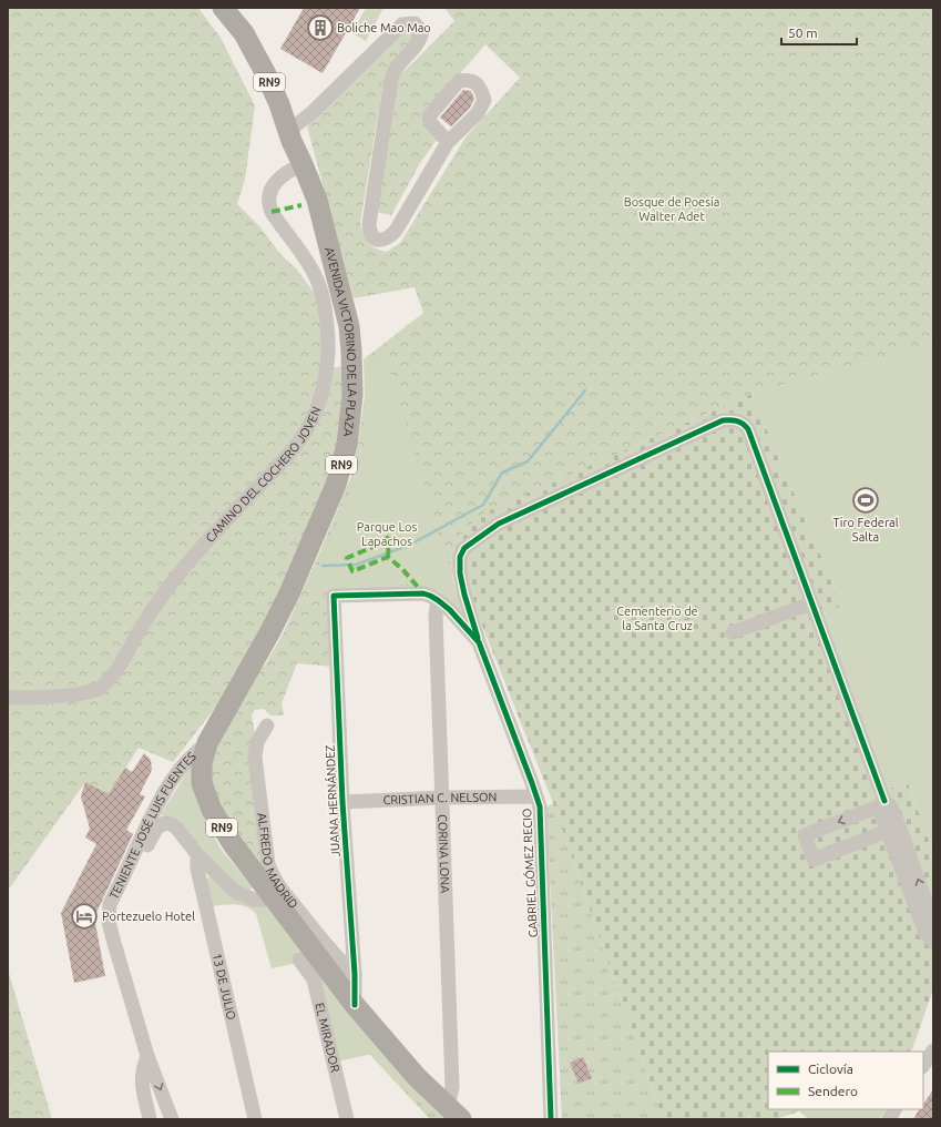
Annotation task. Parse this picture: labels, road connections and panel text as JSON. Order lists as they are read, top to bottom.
{
  "streets": {
    "highway": ["RN9", "AVENIDA VICTORINO DE LA PLAZA"],
    "street": [
      "CAMINO DEL COCHERO JOVEN",
      "CRISTIAN C. NELSON",
      "JUANA HERNÁNDEZ",
      "TENIENTE JOSÉ LUIS FUENTES",
      "CORINA LONA",
      "ALFREDO MADRID",
      "GABRIEL GÓMEZ RECIO",
      "13 DE JULIO",
      "EL MIRADOR"
    ]
  },
  "crossings": [
    ["RN9", "AVENIDA VICTORINO DE LA PLAZA"],
    ["RN9", "CAMINO DEL COCHERO JOVEN"],
    ["AVENIDA VICTORINO DE LA PLAZA", "CAMINO DEL COCHERO JOVEN"],
    ["AVENIDA VICTORINO DE LA PLAZA", "JUANA HERNÁNDEZ"],
    ["AVENIDA VICTORINO DE LA PLAZA", "TENIENTE JOSÉ LUIS FUENTES"],
    ["AVENIDA VICTORINO DE LA PLAZA", "CORINA LONA"],
    ["CRISTIAN C. NELSON", "JUANA HERNÁNDEZ"],
    ["CRISTIAN C. NELSON", "CORINA LONA"],
    ["CRISTIAN C. NELSON", "GABRIEL GÓMEZ RECIO"],
    ["JUANA HERNÁNDEZ", "CORINA LONA"],
    ["JUANA HERNÁNDEZ", "ALFREDO MADRID"],
    ["JUANA HERNÁNDEZ", "GABRIEL GÓMEZ RECIO"],
    ["CORINA LONA", "GABRIEL GÓMEZ RECIO"]
  ],
  "parks": ["Bosque de Poesía Walter Adet", "Parque Los Lapachos", "Cementerio de la Santa Cruz"],
  "places": {
    "building": ["Boliche Mao Mao"],
    "sports": ["Tiro Federal Salta"],
    "hotel": ["Portezuelo Hotel"]
  },
  "legend": ["Ciclovía", "Sendero"],
  "scale_bar": "50 m"
}
